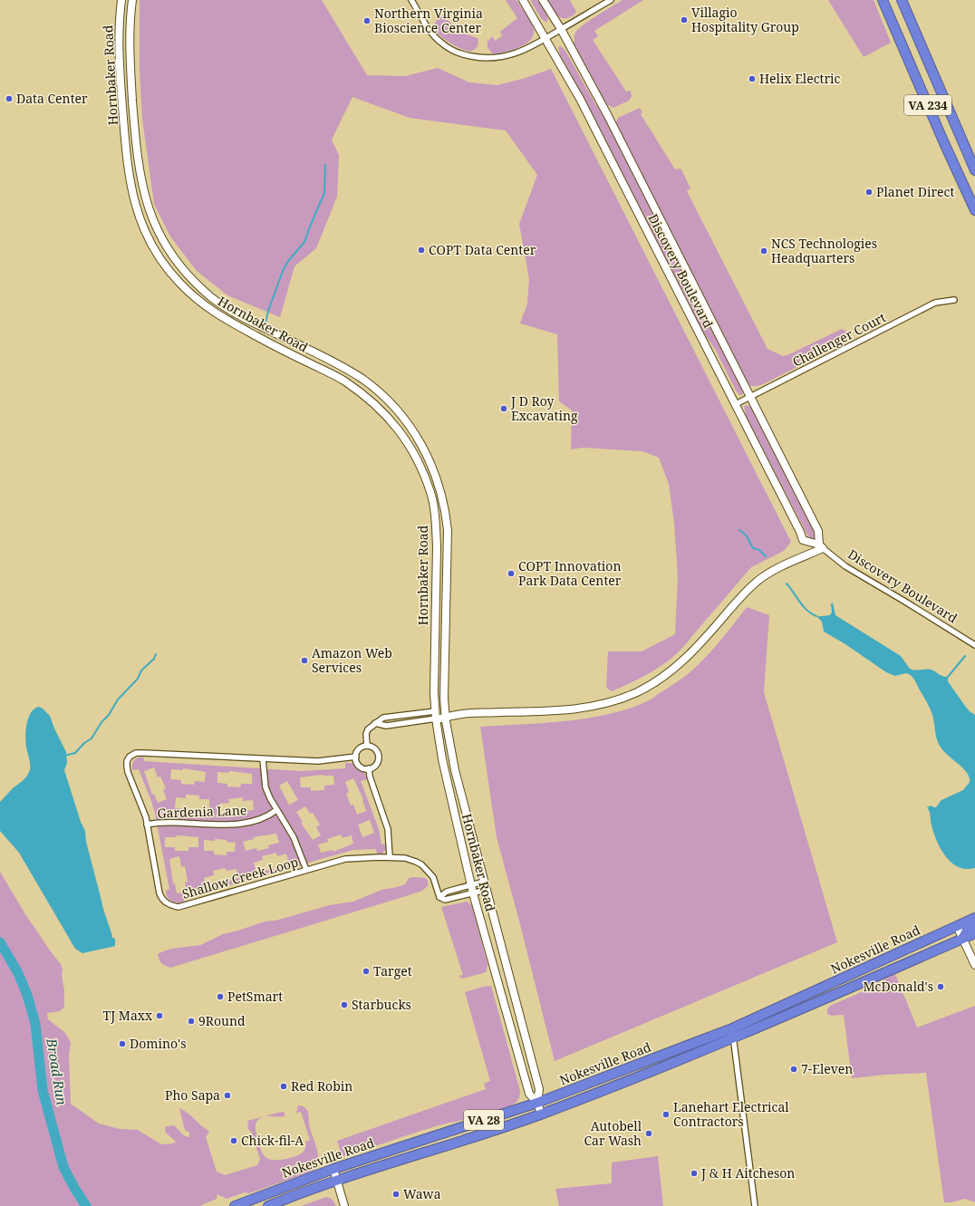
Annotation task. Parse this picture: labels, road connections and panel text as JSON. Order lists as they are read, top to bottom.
{
  "streets": {
    "highway": ["VA 234", "Nokesville Road", "VA 28"],
    "main road": ["Hornbaker Road", "Discovery Boulevard"],
    "street": ["Challenger Court", "Gardenia Lane", "Shallow Creek Loop"]
  },
  "crossings": [
    ["Hornbaker Road", "Nokesville Road"],
    ["Discovery Boulevard", "Challenger Court"],
    ["Gardenia Lane", "Shallow Creek Loop"]
  ],
  "water": ["Broad Run"],
  "places": [
    "Villagio Hospitality Group",
    "Northern Virginia Bioscience Center",
    "Helix Electric",
    "Data Center",
    "Planet Direct",
    "COPT Data Center",
    "NCS Technologies Headquarters",
    "J D Roy Excavating",
    "COPT Innovation Park Data Center",
    "Amazon Web Services",
    "Target",
    "McDonald's",
    "PetSmart",
    "Starbucks",
    "TJ Maxx",
    "9Round",
    "Domino's",
    "7-Eleven",
    "Red Robin",
    "Pho Sapa",
    "Lanehart Electrical Contractors",
    "Autobell Car Wash",
    "Chick-fil-A",
    "J & H Aitcheson",
    "Wawa"
  ]
}
